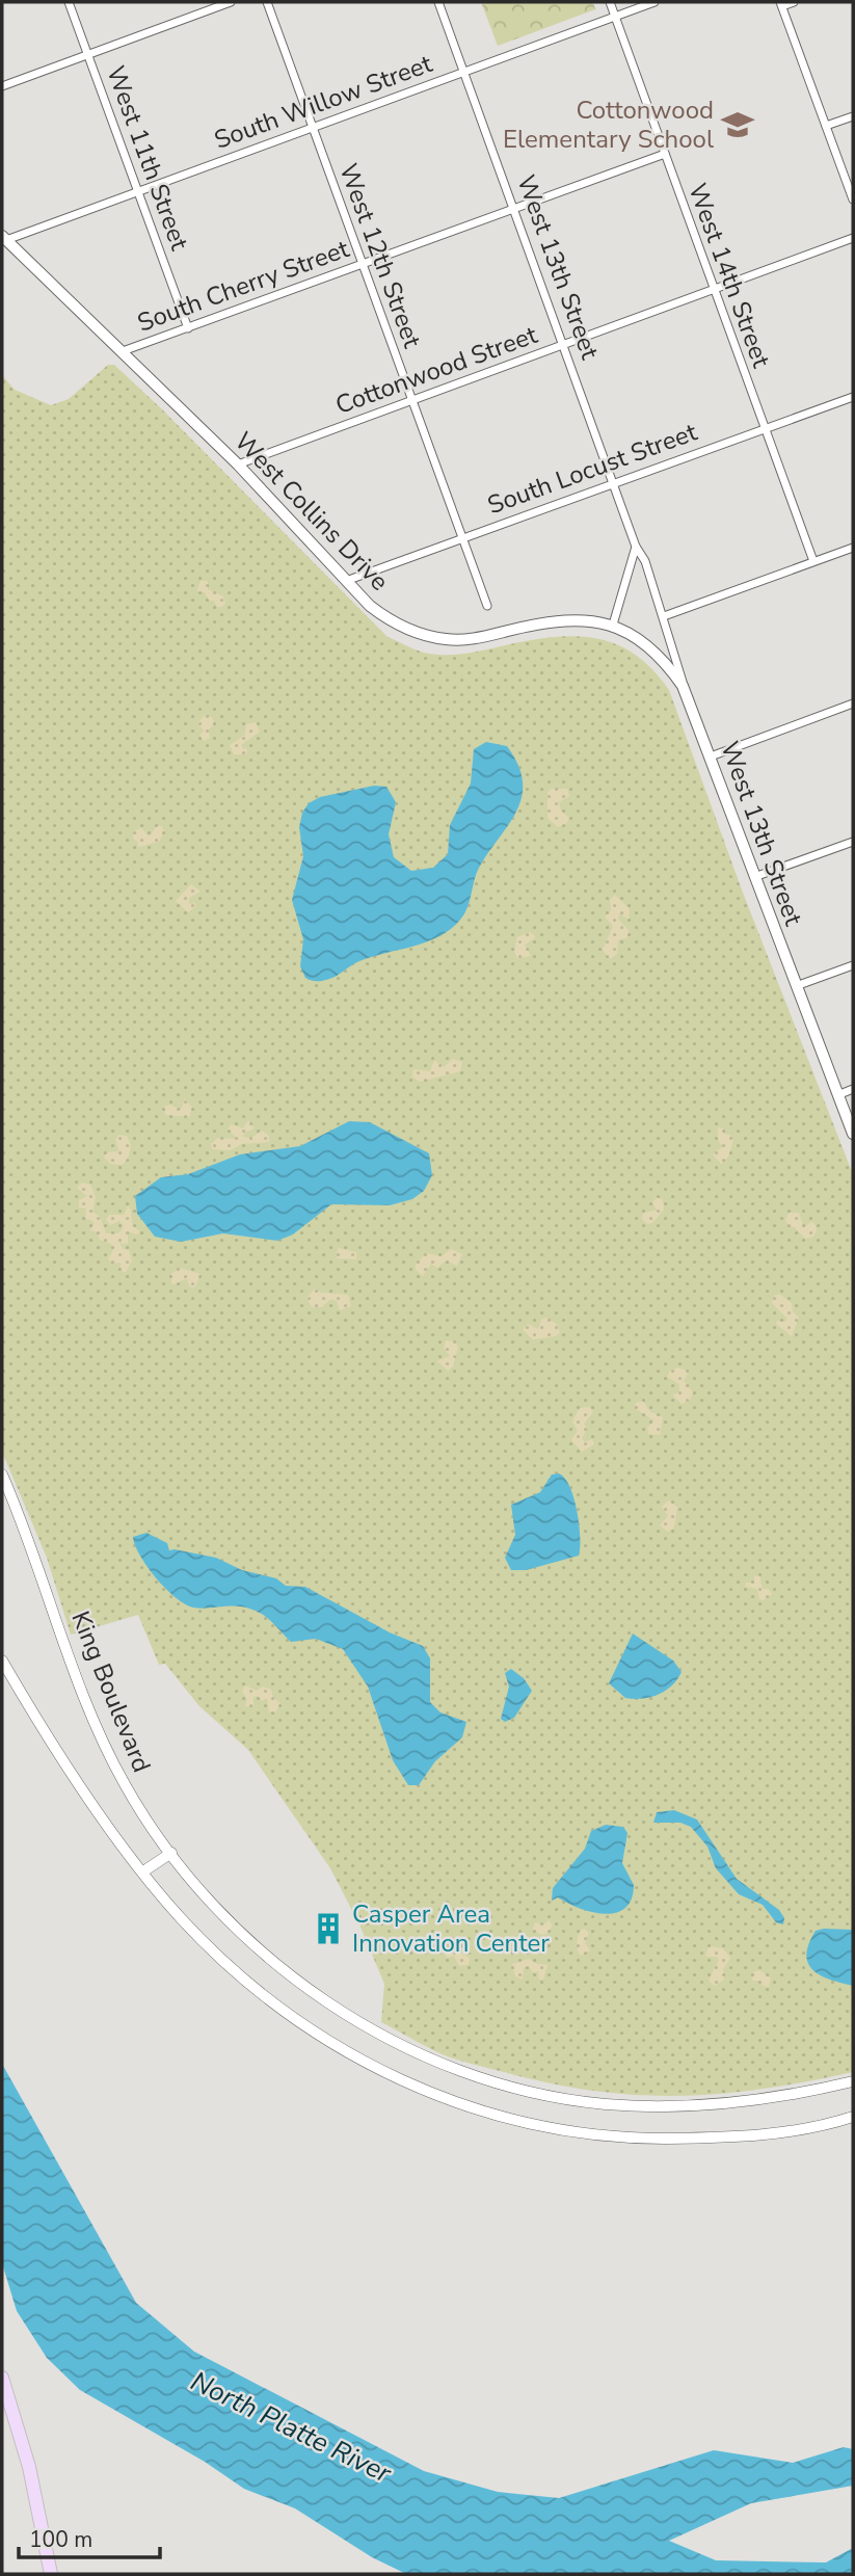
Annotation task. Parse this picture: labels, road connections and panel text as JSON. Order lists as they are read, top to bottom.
{
  "streets": {
    "main road": ["West 13th Street", "West Collins Drive"],
    "street": [
      "South Willow Street",
      "West 11th Street",
      "West 12th Street",
      "West 14th Street",
      "South Cherry Street",
      "Cottonwood Street",
      "South Locust Street",
      "King Boulevard"
    ]
  },
  "crossings": [
    ["South Willow Street", "West 11th Street"],
    ["South Willow Street", "West 12th Street"],
    ["South Willow Street", "West 13th Street"],
    ["South Willow Street", "West 14th Street"],
    ["South Willow Street", "West Collins Drive"],
    ["West 11th Street", "South Cherry Street"],
    ["West 12th Street", "South Cherry Street"],
    ["West 12th Street", "Cottonwood Street"],
    ["West 12th Street", "South Locust Street"],
    ["West 13th Street", "South Cherry Street"],
    ["West 13th Street", "Cottonwood Street"],
    ["West 13th Street", "South Locust Street"],
    ["West 13th Street", "West Collins Drive"],
    ["West 14th Street", "South Cherry Street"],
    ["West 14th Street", "Cottonwood Street"],
    ["West 14th Street", "South Locust Street"],
    ["South Cherry Street", "West Collins Drive"],
    ["Cottonwood Street", "West Collins Drive"],
    ["South Locust Street", "West Collins Drive"]
  ],
  "water": ["North Platte River"],
  "places": {
    "school or university": ["Cottonwood Elementary School"],
    "building": ["Casper Area Innovation Center"]
  },
  "scale_bar": "100 m"
}
